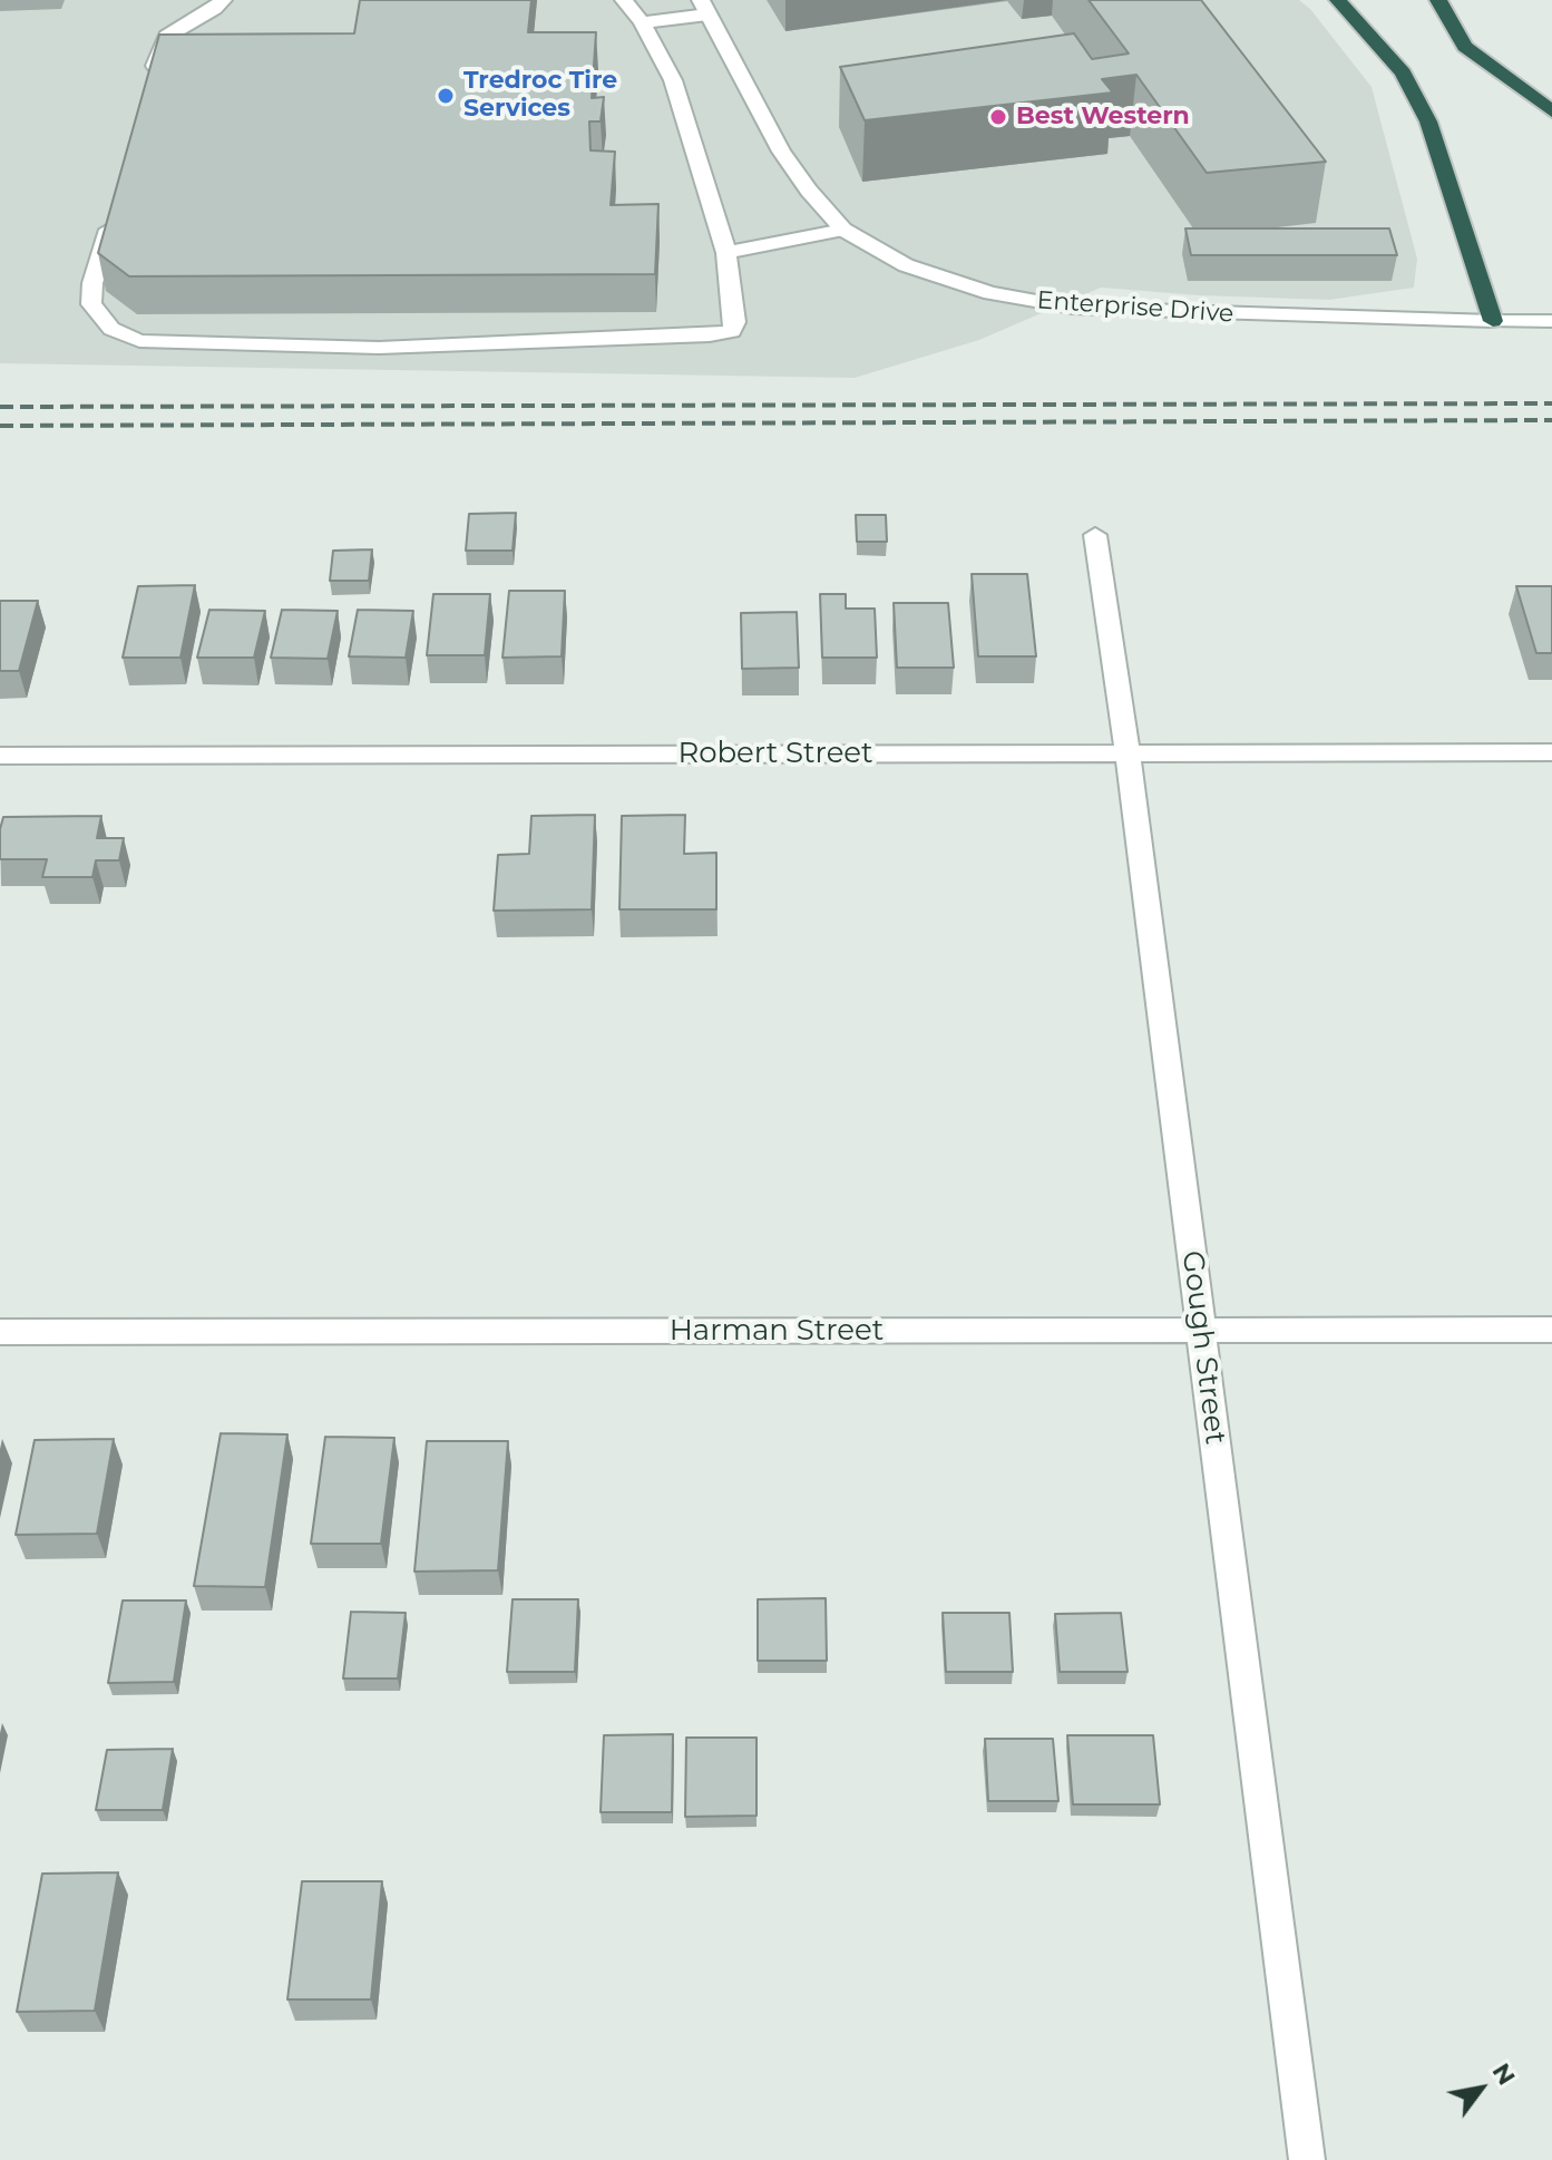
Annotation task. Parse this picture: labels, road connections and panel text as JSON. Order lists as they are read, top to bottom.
{
  "streets": {
    "street": [
      "Enterprise Drive",
      "Robert Street",
      "Harman Street",
      "Gough Street"
    ]
  },
  "crossings": [
    ["Robert Street", "Gough Street"],
    ["Harman Street", "Gough Street"]
  ],
  "places": ["Tredroc Tire Services", "Best Western"],
  "north": "top right"
}
